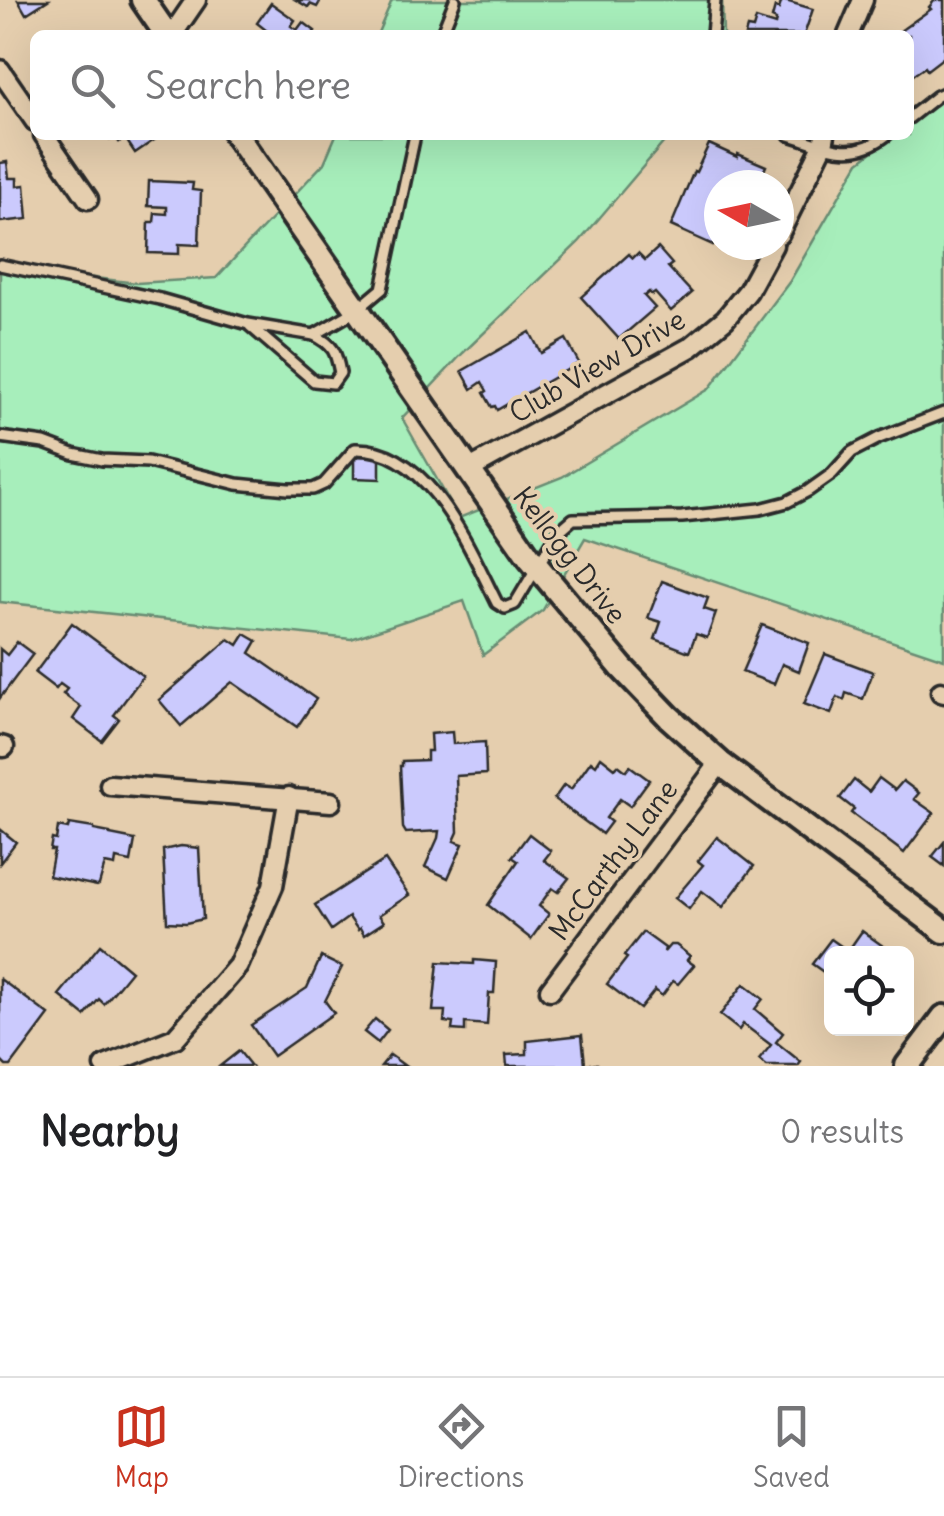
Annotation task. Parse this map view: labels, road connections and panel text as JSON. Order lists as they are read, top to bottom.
{
  "streets": {
    "main road": ["Kellogg Drive"],
    "street": ["Club View Drive", "McCarthy Lane"]
  },
  "crossings": [
    ["Club View Drive", "Kellogg Drive"],
    ["Kellogg Drive", "McCarthy Lane"]
  ],
  "north": "left",
  "page": {
    "search": "Search here",
    "heading": ["Nearby", "0 results"],
    "nav": ["Map", "Directions", "Saved"]
  }
}
